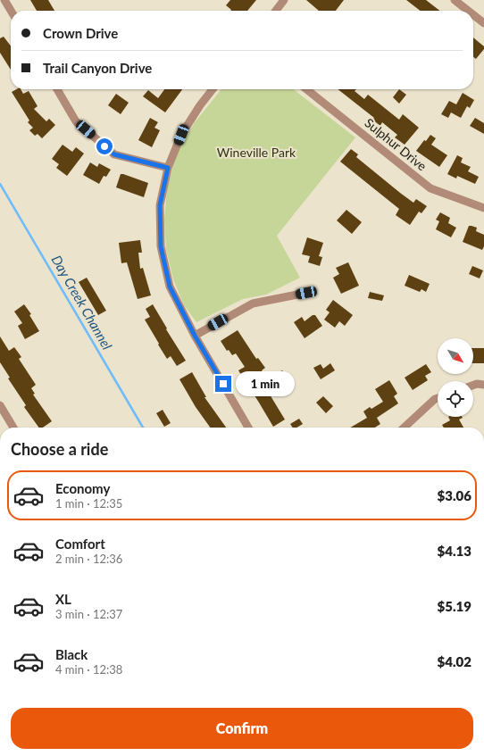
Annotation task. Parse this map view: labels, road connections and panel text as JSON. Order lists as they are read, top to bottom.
{
  "streets": {
    "street": ["Sulphur Drive"]
  },
  "water": ["Day Creek Channel"],
  "parks": ["Wineville Park"],
  "north": "bottom right",
  "page": {
    "banner": ["Crown Drive", "Trail Canyon Drive"],
    "bubble": "1 min",
    "heading": "Choose a ride",
    "list": [
      {
        "name": "Economy",
        "note": "1 min · 12:35",
        "value": "$3.06"
      },
      {
        "name": "Comfort",
        "note": "2 min · 12:36",
        "value": "$4.13"
      },
      {
        "name": "XL",
        "note": "3 min · 12:37",
        "value": "$5.19"
      },
      {
        "name": "Black",
        "note": "4 min · 12:38",
        "value": "$4.02"
      }
    ],
    "buttons": "Confirm"
  }
}
